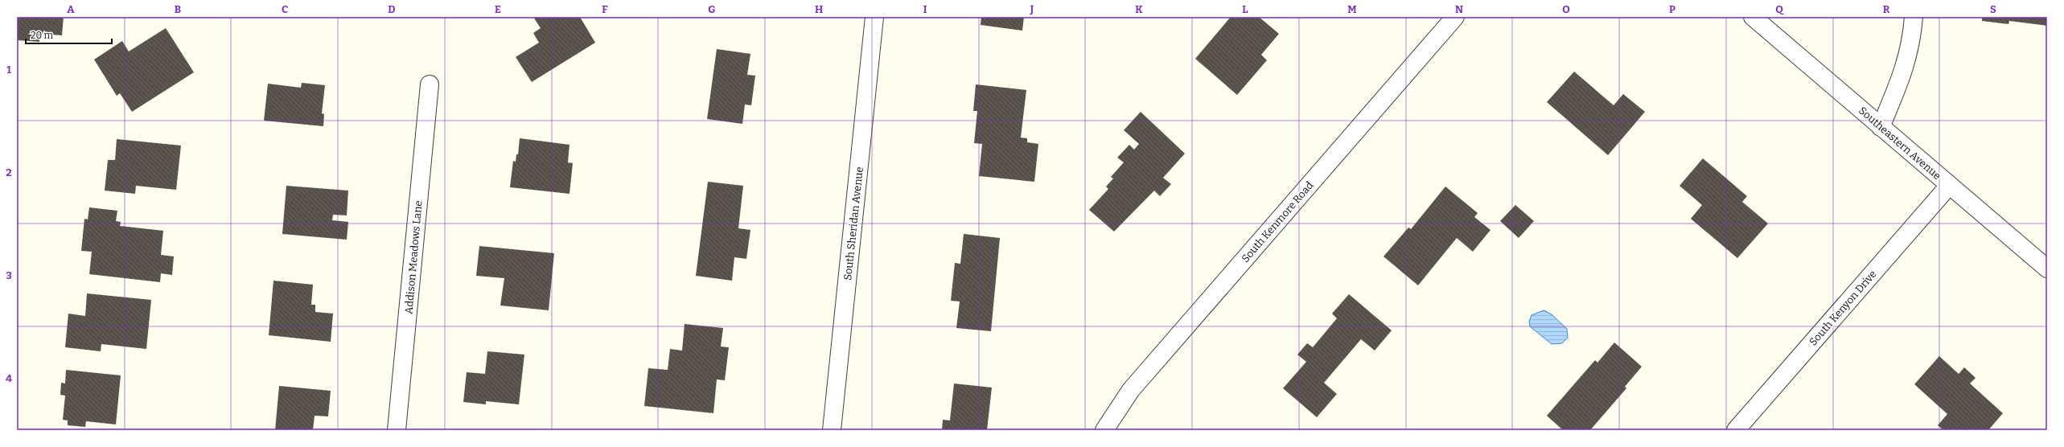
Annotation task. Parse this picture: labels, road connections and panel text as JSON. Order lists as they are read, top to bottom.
{
  "streets": {
    "street": [
      "Southeastern Avenue",
      "South Kenmore Road",
      "South Sheridan Avenue",
      "Addison Meadows Lane",
      "South Kenyon Drive"
    ]
  },
  "crossings": [
    ["Southeastern Avenue", "South Kenyon Drive"]
  ],
  "scale_bar": "20 m",
  "grid": {
    "columns": [
      "A",
      "B",
      "C",
      "D",
      "E",
      "F",
      "G",
      "H",
      "I",
      "J",
      "K",
      "L",
      "M",
      "N",
      "O",
      "P",
      "Q",
      "R",
      "S"
    ],
    "rows": [
      "1",
      "2",
      "3",
      "4"
    ]
  }
}
